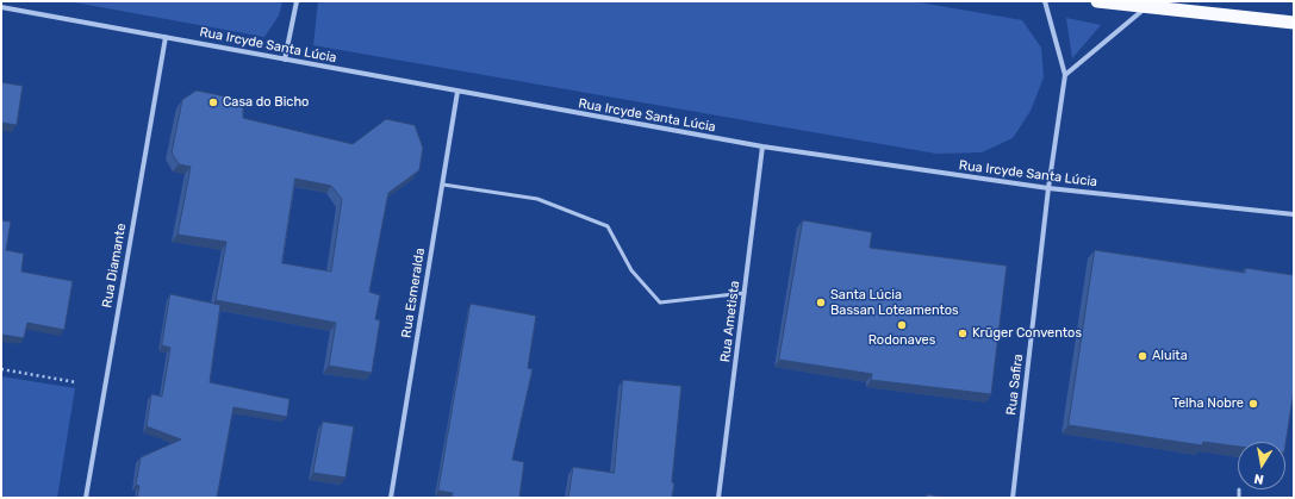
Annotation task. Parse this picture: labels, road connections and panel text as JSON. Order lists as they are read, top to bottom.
{
  "streets": {
    "street": [
      "Rua Ircyde Santa Lúcia",
      "Rua Diamante",
      "Rua Esmeralda",
      "Rua Ametista",
      "Rua Safira"
    ]
  },
  "crossings": [
    ["Rua Ircyde Santa Lúcia", "Rua Diamante"],
    ["Rua Ircyde Santa Lúcia", "Rua Esmeralda"],
    ["Rua Ircyde Santa Lúcia", "Rua Ametista"],
    ["Rua Ircyde Santa Lúcia", "Rua Safira"]
  ],
  "places": [
    "Casa do Bicho",
    "Santa Lúcia Bassan Loteamentos",
    "Rodonaves",
    "Krüger Conventos",
    "Aluita",
    "Telha Nobre"
  ],
  "north": "bottom"
}
